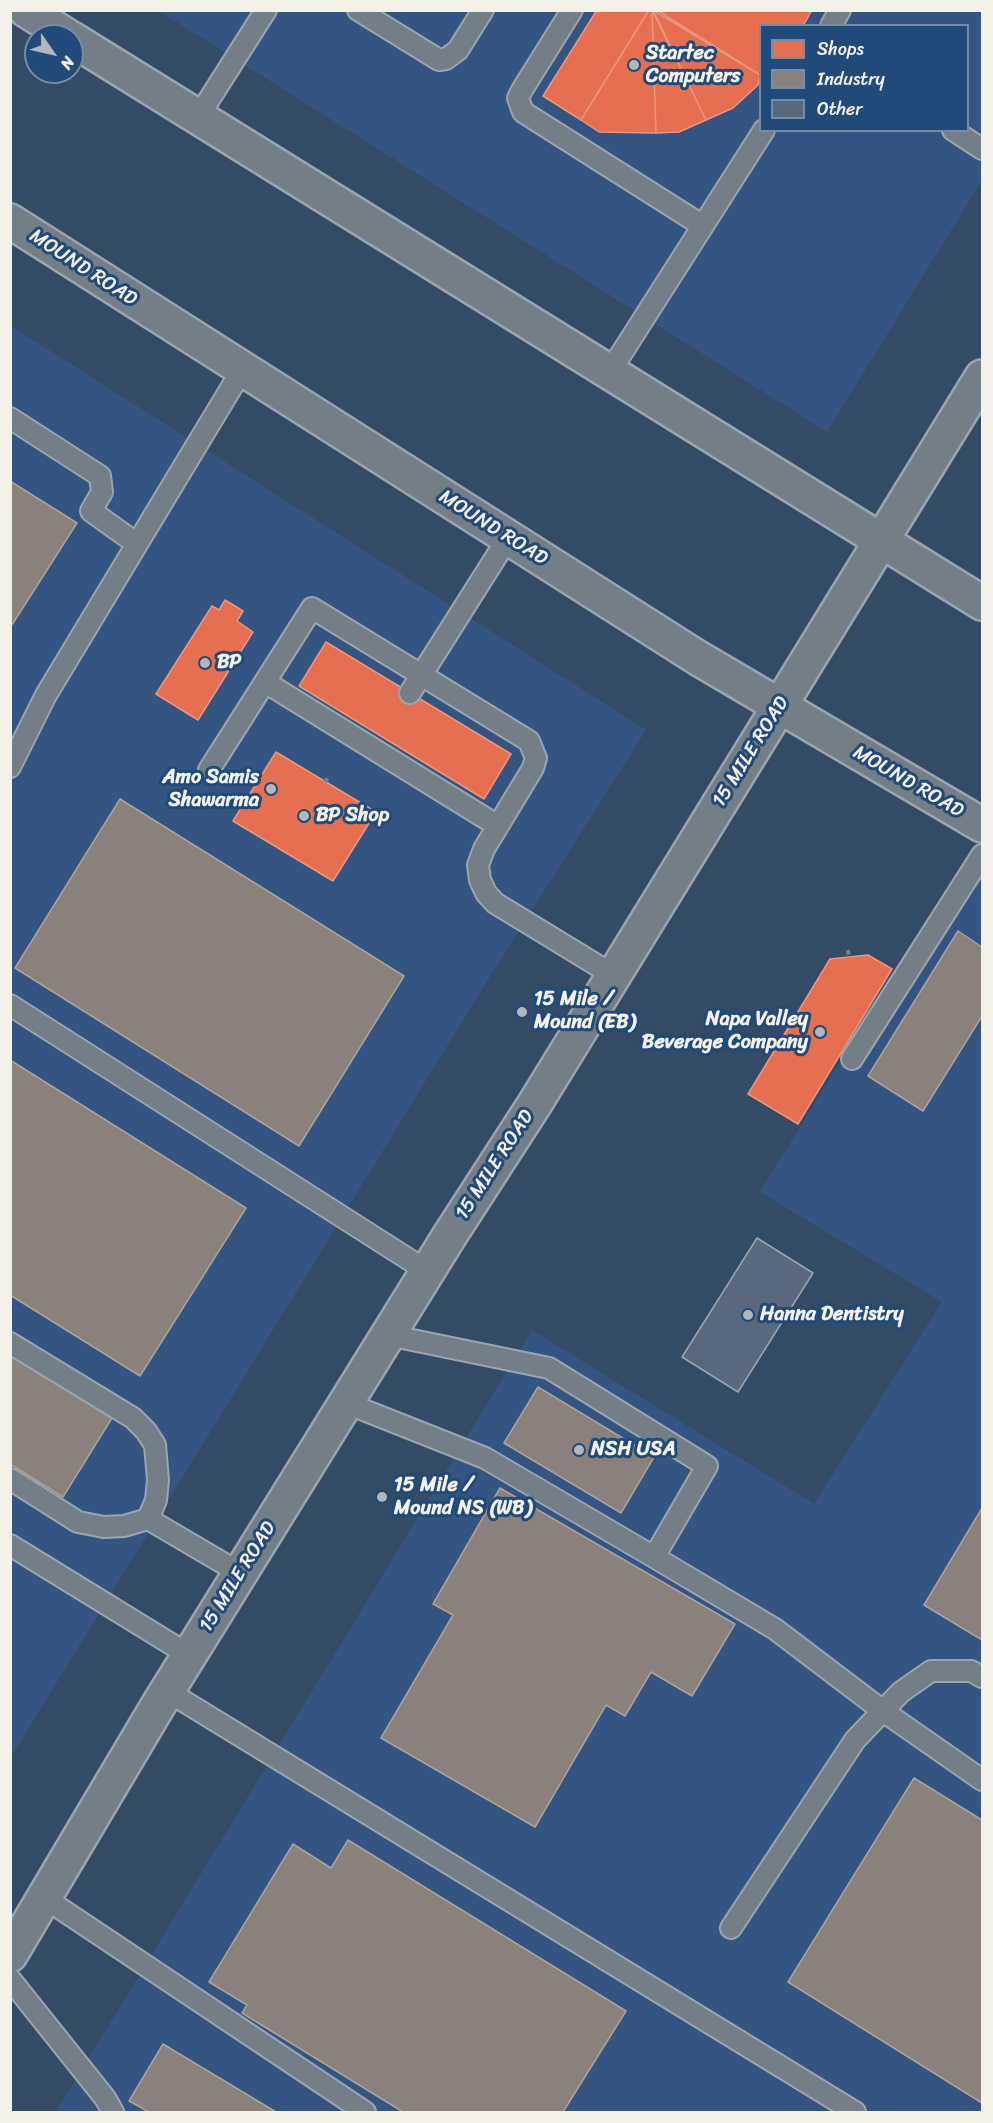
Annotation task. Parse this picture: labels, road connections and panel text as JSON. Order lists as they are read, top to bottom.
{
  "streets": {
    "main road": ["MOUND ROAD", "15 MILE ROAD"]
  },
  "crossings": [
    ["MOUND ROAD", "15 MILE ROAD"]
  ],
  "places": [
    "Startec Computers",
    "BP",
    "Amo Samis Shawarma",
    "BP Shop",
    "15 Mile / Mound (EB)",
    "Napa Valley Beverage Company",
    "Hanna Dentistry",
    "NSH USA",
    "15 Mile / Mound NS (WB)"
  ],
  "legend": ["Shops", "Industry", "Other"],
  "north": "bottom right"
}
